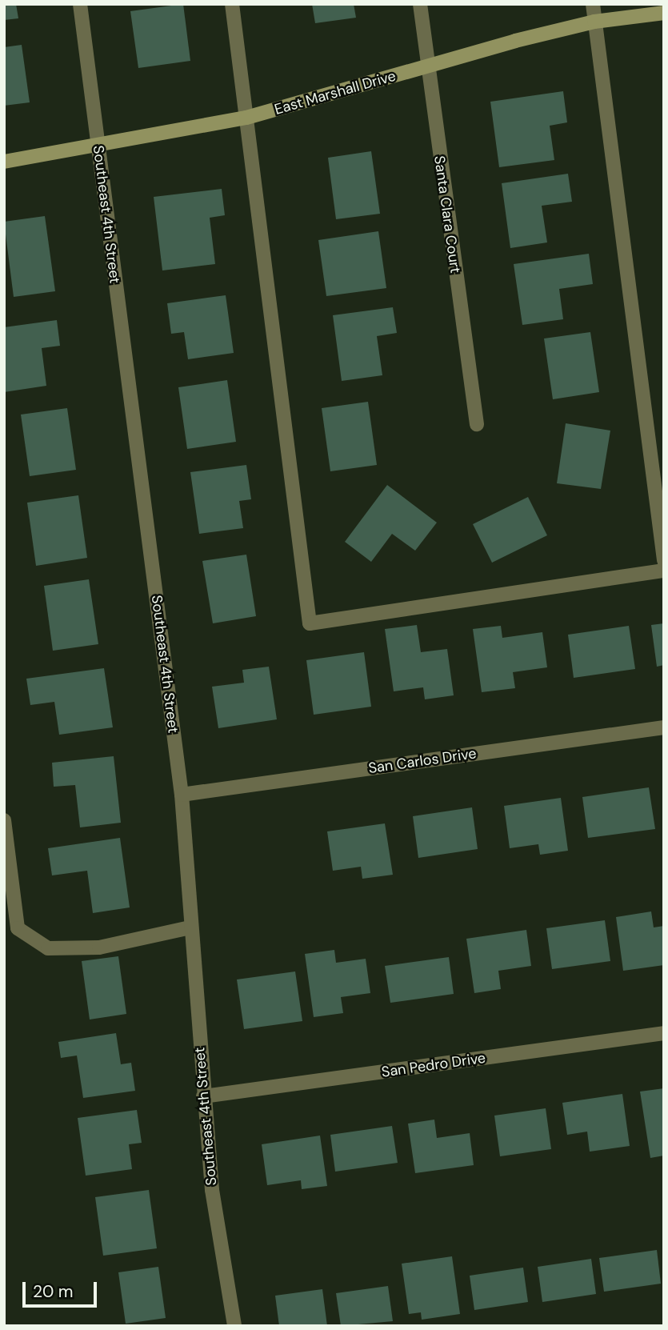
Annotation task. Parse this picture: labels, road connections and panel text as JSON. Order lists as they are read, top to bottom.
{
  "streets": {
    "main road": ["East Marshall Drive"],
    "street": [
      "Southeast 4th Street",
      "Santa Clara Court",
      "San Carlos Drive",
      "San Pedro Drive"
    ]
  },
  "crossings": [
    ["East Marshall Drive", "Southeast 4th Street"],
    ["East Marshall Drive", "Santa Clara Court"],
    ["Southeast 4th Street", "San Carlos Drive"],
    ["Southeast 4th Street", "San Pedro Drive"]
  ],
  "scale_bar": "20 m"
}
